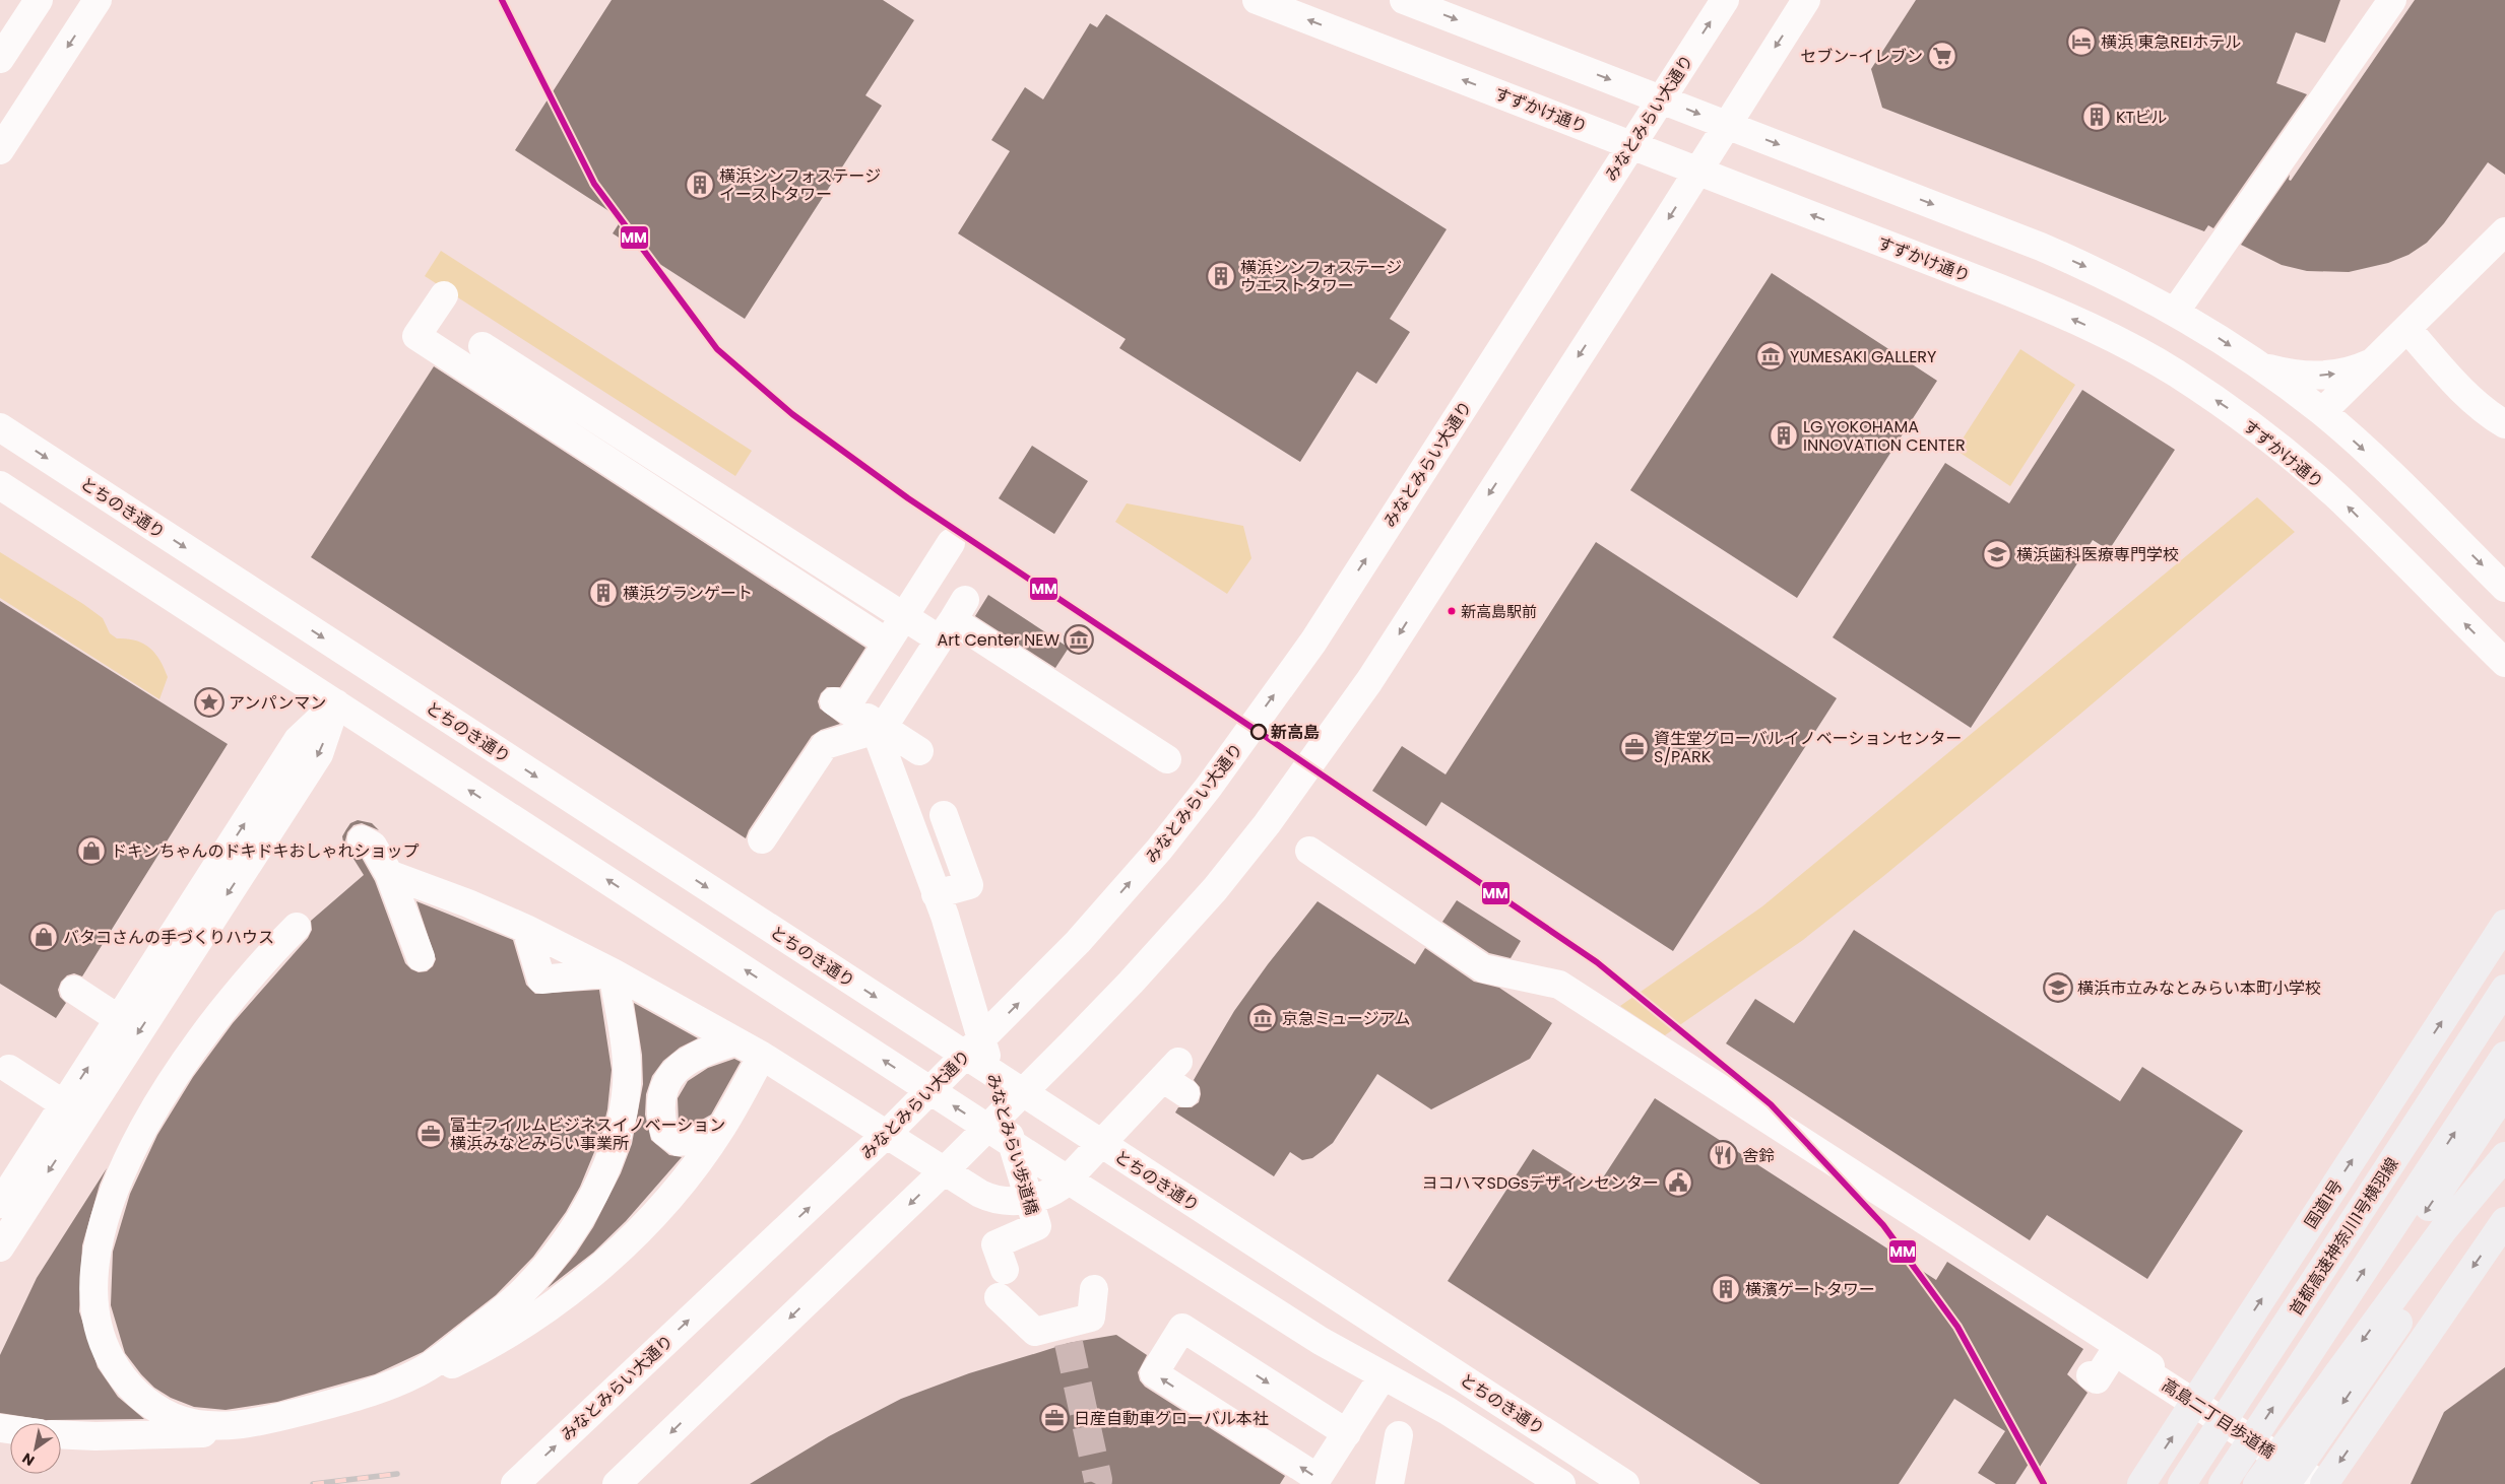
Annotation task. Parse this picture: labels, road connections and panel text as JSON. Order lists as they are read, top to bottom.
{
  "streets": {
    "highway": ["国道1号", "首都高速神奈川1号横羽線"],
    "street": [
      "すずかけ通り",
      "みなとみらい大通り",
      "とちのき通り",
      "みなとみらい歩道橋",
      "高島二丁目歩道橋"
    ]
  },
  "crossings": [
    ["すずかけ通り", "みなとみらい大通り"],
    ["みなとみらい大通り", "とちのき通り"]
  ],
  "places": {
    "hotel": ["横浜 東急REIホテル"],
    "supermarket": ["セブン-イレブン"],
    "building": [
      "KTビル",
      "横浜シンフォステージ イーストタワー",
      "横浜シンフォステージ ウエストタワー",
      "LG YOKOHAMA INNOVATION CENTER",
      "横浜グランゲート",
      "横濱ゲートタワー"
    ],
    "museum": ["YUMESAKI GALLERY", "Art Center NEW", "京急ミュージアム"],
    "school or university": ["横浜歯科医療専門学校", "横浜市立みなとみらい本町小学校"],
    "other": ["新高島駅前", "新高島"],
    "place": ["アンパンマン"],
    "office": ["資生堂グローバルイノベーションセンター S/PARK", "富士フイルムビジネスイノベーション 横浜みなとみらい事業所", "日産自動車グローバル本社"],
    "shop": ["ドキンちゃんのドキドキおしゃれショップ", "バタコさんの手づくりハウス"],
    "restaurant": ["舎鈴"],
    "public building": ["ヨコハマSDGsデザインセンター"]
  },
  "lines": ["transit line MM"],
  "north": "bottom left"
}
